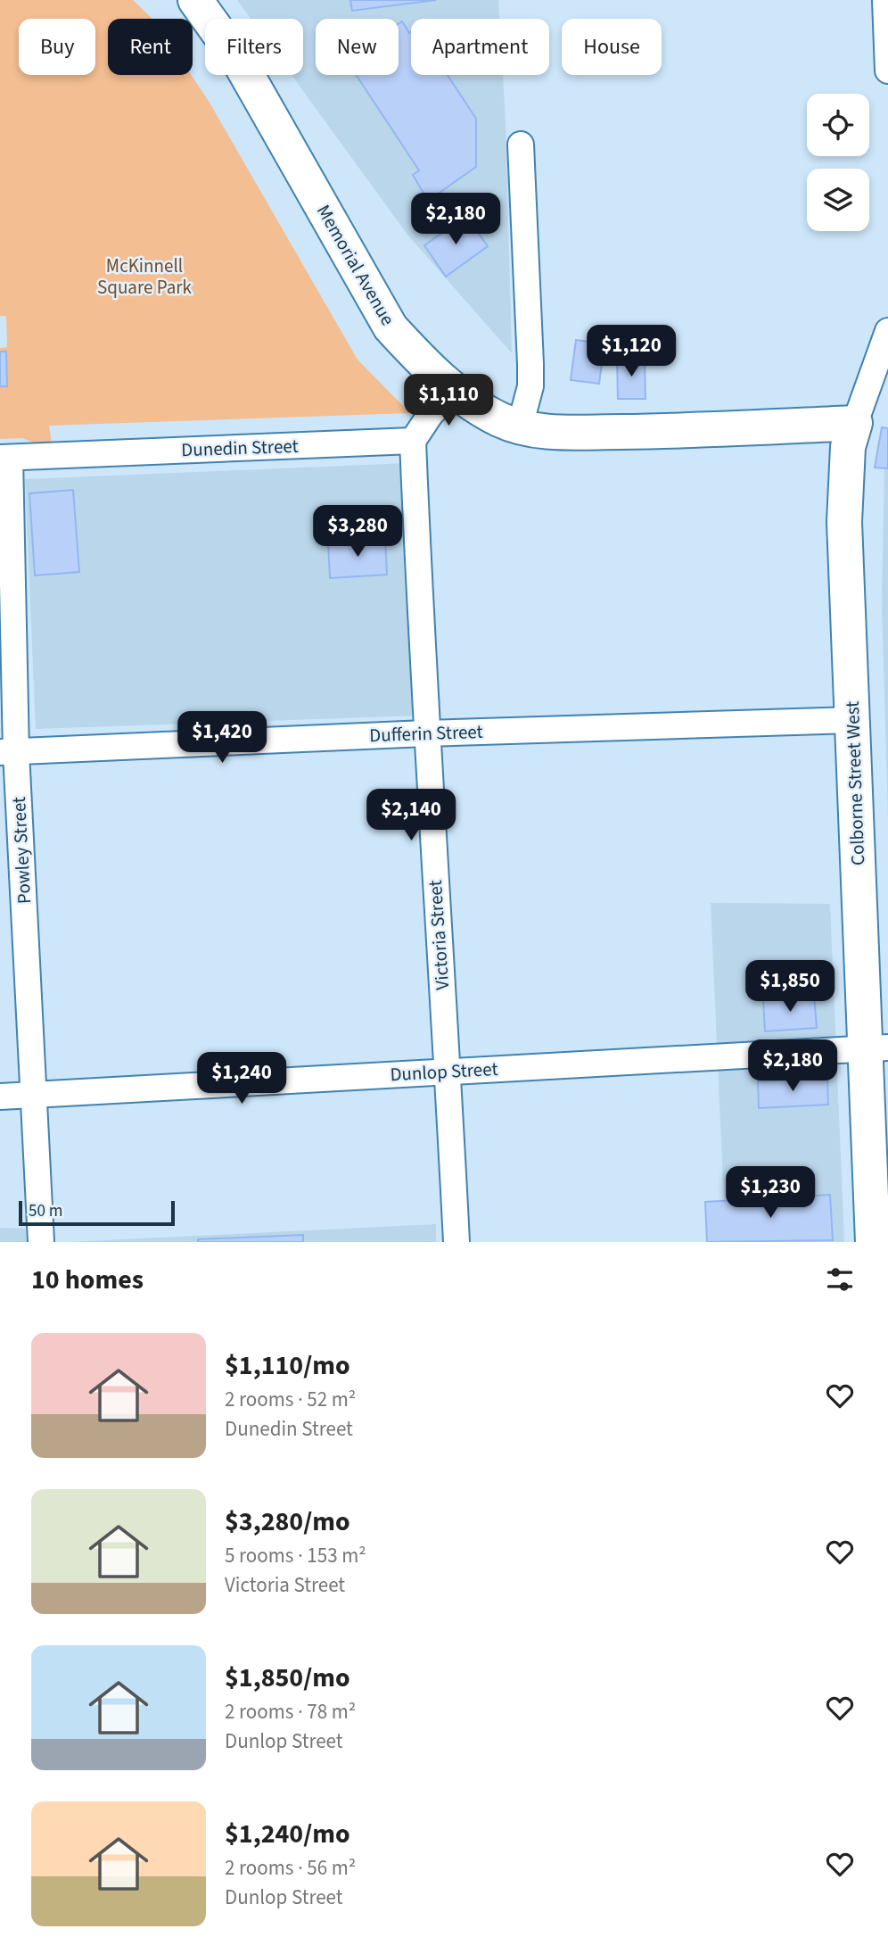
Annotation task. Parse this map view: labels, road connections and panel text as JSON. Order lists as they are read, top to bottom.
{
  "streets": {
    "main road": ["Memorial Avenue", "Colborne Street West"],
    "street": [
      "Dunedin Street",
      "Dufferin Street",
      "Powley Street",
      "Victoria Street",
      "Dunlop Street"
    ]
  },
  "crossings": [
    ["Memorial Avenue", "Colborne Street West"],
    ["Dunedin Street", "Powley Street"],
    ["Dunedin Street", "Victoria Street"],
    ["Dufferin Street", "Colborne Street West"],
    ["Dufferin Street", "Powley Street"],
    ["Dufferin Street", "Victoria Street"],
    ["Colborne Street West", "Dunlop Street"],
    ["Powley Street", "Dunlop Street"],
    ["Victoria Street", "Dunlop Street"]
  ],
  "parks": ["McKinnell Square Park"],
  "scale_bar": "50 m",
  "page": {
    "chip": [
      "Buy",
      "Rent",
      "Filters",
      "New",
      "Apartment",
      "House"
    ],
    "price": [
      "$2,180",
      "$1,120",
      "$1,110",
      "$3,280",
      "$1,420",
      "$2,140",
      "$1,850",
      "$2,180",
      "$1,240",
      "$1,230"
    ],
    "scale": "50 m",
    "heading": "10 homes",
    "list": [
      {
        "name": "$1,110/mo",
        "note": "2 rooms · 52 m² · Dunedin Street"
      },
      {
        "name": "$3,280/mo",
        "note": "5 rooms · 153 m² · Victoria Street"
      },
      {
        "name": "$1,850/mo",
        "note": "2 rooms · 78 m² · Dunlop Street"
      },
      {
        "name": "$1,240/mo",
        "note": "2 rooms · 56 m² · Dunlop Street"
      }
    ]
  }
}
